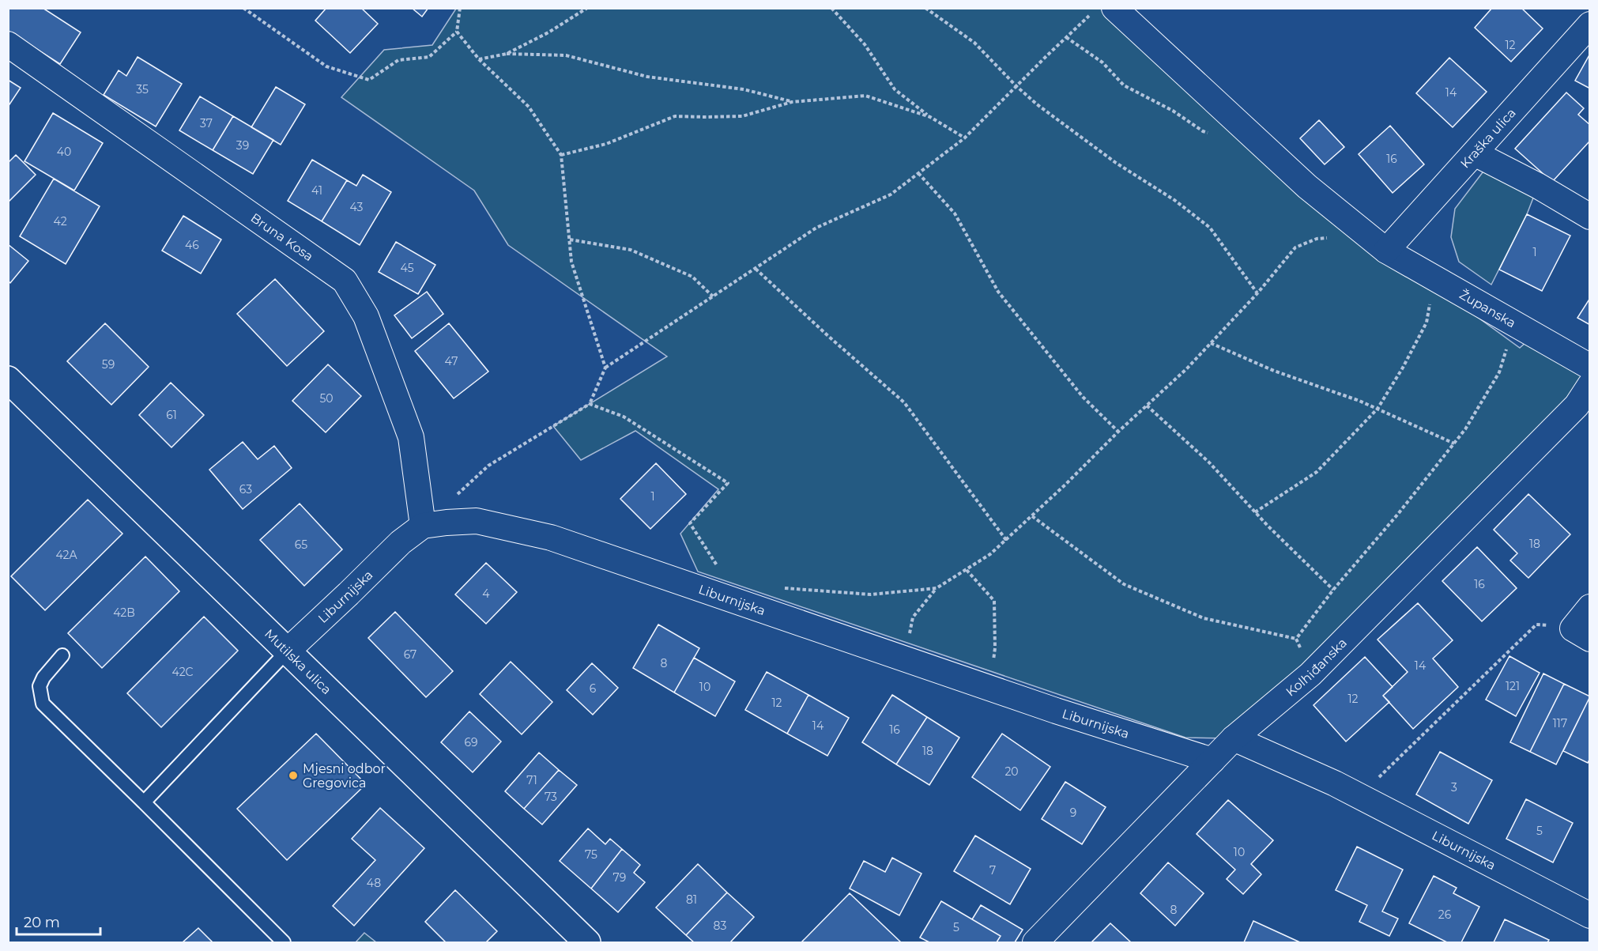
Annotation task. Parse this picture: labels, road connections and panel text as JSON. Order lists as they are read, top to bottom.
{
  "streets": {
    "main road": ["Mutilska ulica"],
    "street": [
      "Kraška ulica",
      "Bruna Kosa",
      "Županska",
      "Liburnijska",
      "Kolhiđanska"
    ]
  },
  "crossings": [
    ["Kraška ulica", "Županska"],
    ["Bruna Kosa", "Liburnijska"],
    ["Liburnijska", "Mutilska ulica"],
    ["Liburnijska", "Kolhiđanska"]
  ],
  "places": ["Mjesni odbor Gregovica"],
  "house_numbers": [
    "12",
    "35",
    "14",
    "37",
    "39",
    "40",
    "16",
    "41",
    "43",
    "42",
    "46",
    "1",
    "45",
    "47",
    "59",
    "50",
    "61",
    "63",
    "1",
    "18",
    "65",
    "42A",
    "16",
    "4",
    "42B",
    "67",
    "8",
    "14",
    "42C",
    "121",
    "10",
    "6",
    "12",
    "12",
    "117",
    "14",
    "16",
    "69",
    "18",
    "20",
    "71",
    "3",
    "73",
    "9",
    "5",
    "10",
    "75",
    "7",
    "79",
    "48",
    "81",
    "8",
    "26",
    "83",
    "5"
  ],
  "scale_bar": "20 m"
}
